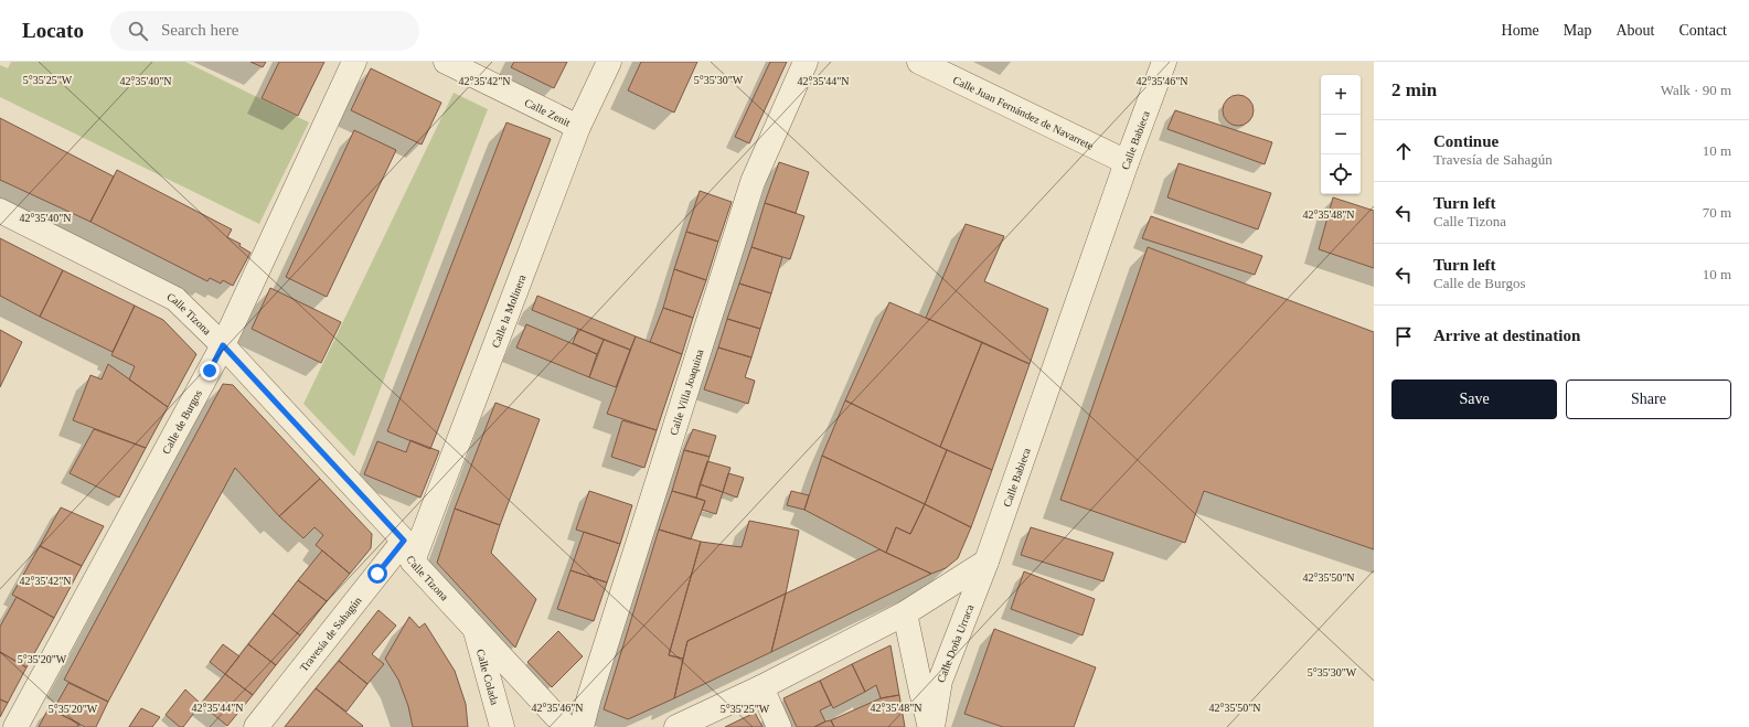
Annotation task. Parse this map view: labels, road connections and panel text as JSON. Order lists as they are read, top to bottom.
{
  "streets": {
    "street": [
      "Calle Zenit",
      "Calle Juan Fernández de Navarrete",
      "Calle Babieca",
      "Calle la Molinera",
      "Calle Tizona",
      "Calle Villa Joaquina",
      "Calle de Burgos",
      "Travesía de Sahagún",
      "Calle Doña Urraca",
      "Calle Colada"
    ]
  },
  "crossings": [
    ["Calle Zenit", "Calle la Molinera"],
    ["Calle Juan Fernández de Navarrete", "Calle Babieca"],
    ["Calle Babieca", "Calle Doña Urraca"],
    ["Calle la Molinera", "Calle Tizona"],
    ["Calle la Molinera", "Travesía de Sahagún"],
    ["Calle Tizona", "Calle de Burgos"],
    ["Calle Tizona", "Travesía de Sahagún"],
    ["Calle Tizona", "Calle Colada"]
  ],
  "page": {
    "header": "Locato",
    "search": "Search here",
    "nav": [
      "Home",
      "Map",
      "About",
      "Contact"
    ],
    "heading": ["2 min", "Walk · 90 m"],
    "map_buttons": ["+", "−"],
    "list": [
      ["Continue", "Travesía de Sahagún", "10 m"],
      ["Turn left", "Calle Tizona", "70 m"],
      ["Turn left", "Calle de Burgos", "10 m"],
      "Arrive at destination"
    ],
    "buttons": ["Save", "Share"]
  },
  "coordinates": [
    "5°35'25\"W",
    "5°35'30\"W",
    "42°35'40\"N",
    "42°35'42\"N",
    "42°35'44\"N",
    "42°35'46\"N",
    "42°35'48\"N",
    "42°35'50\"N",
    "5°35'20\"W"
  ]
}
